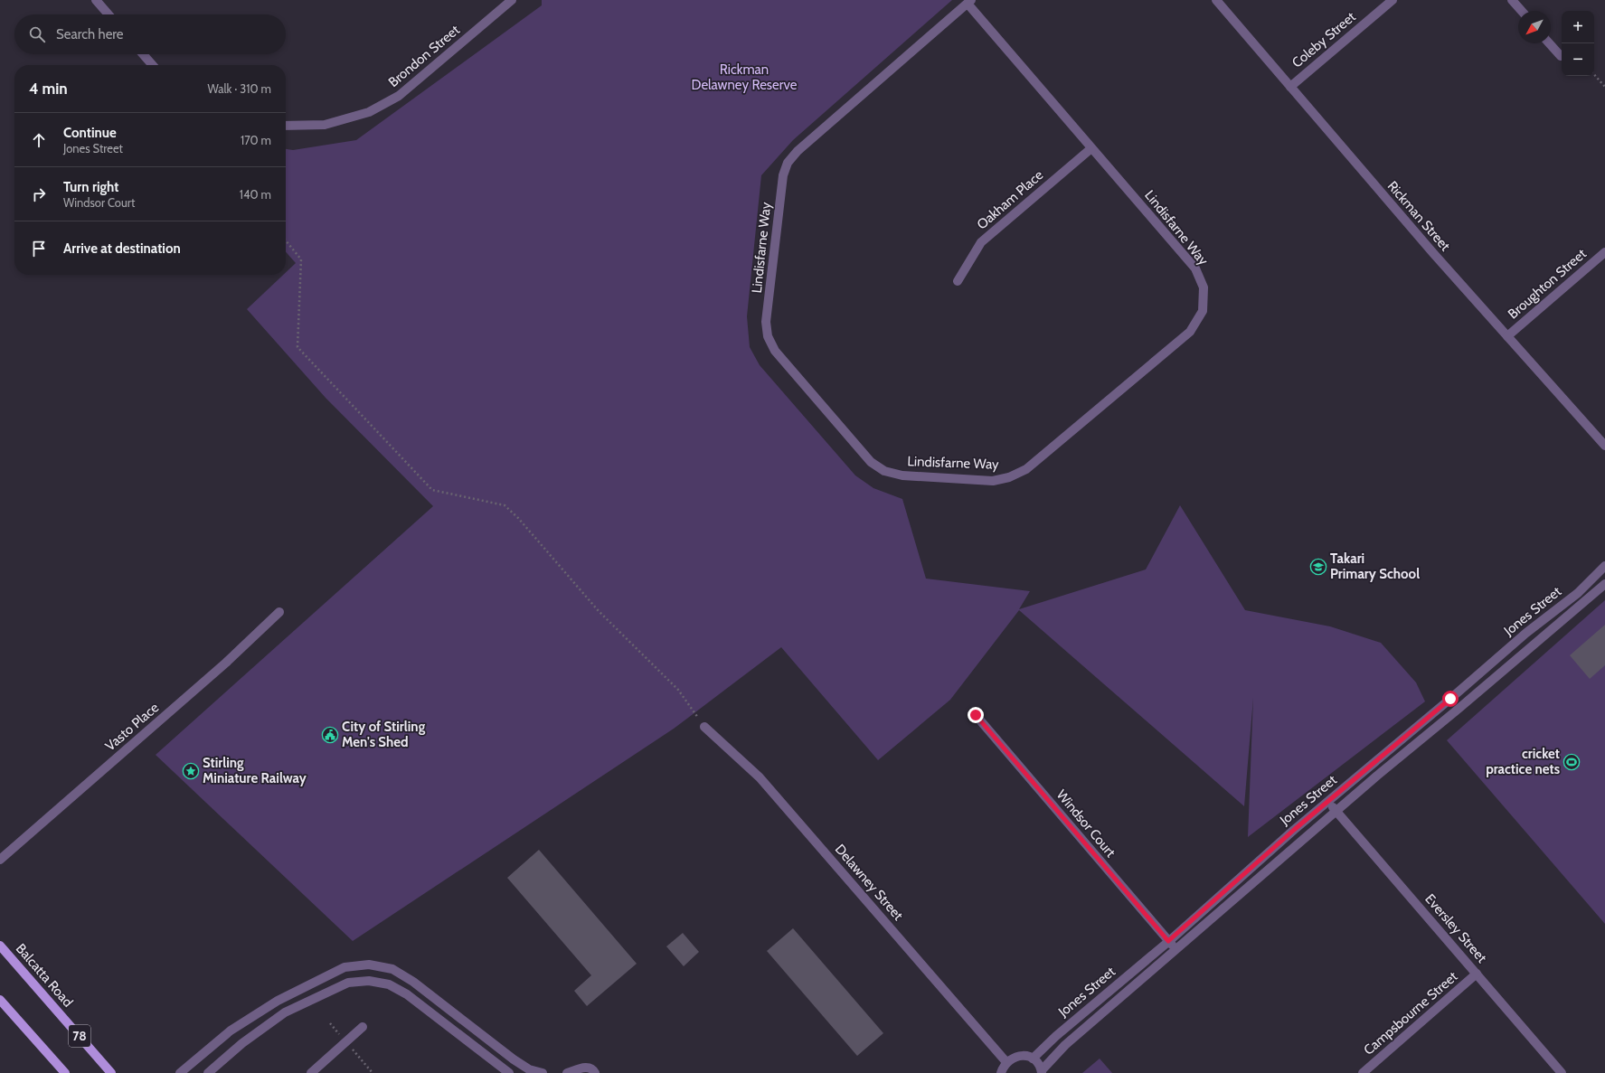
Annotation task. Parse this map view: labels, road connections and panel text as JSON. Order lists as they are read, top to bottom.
{
  "streets": {
    "main road": ["Balcatta Road", "78"],
    "street": [
      "Coleby Street",
      "Brondon Street",
      "Oakham Place",
      "Rickman Street",
      "Lindisfarne Way",
      "Broughton Street",
      "Jones Street",
      "Vasto Place",
      "Windsor Court",
      "Delawney Street",
      "Eversley Street",
      "Campsbourne Street"
    ]
  },
  "crossings": [
    ["Coleby Street", "Rickman Street"],
    ["Oakham Place", "Lindisfarne Way"],
    ["Rickman Street", "Broughton Street"],
    ["Jones Street", "Windsor Court"],
    ["Jones Street", "Eversley Street"],
    ["Eversley Street", "Campsbourne Street"]
  ],
  "parks": ["Rickman Delawney Reserve"],
  "places": {
    "school or university": ["Takari Primary School"],
    "public building": ["City of Stirling Men's Shed"],
    "sports": ["cricket practice nets"],
    "place": ["Stirling Miniature Railway"]
  },
  "north": "bottom left",
  "page": {
    "map_buttons": ["+", "−"],
    "search": "Search here",
    "heading": ["4 min", "Walk · 310 m"],
    "list": [
      ["Continue", "Jones Street", "170 m"],
      ["Turn right", "Windsor Court", "140 m"],
      "Arrive at destination"
    ]
  }
}
